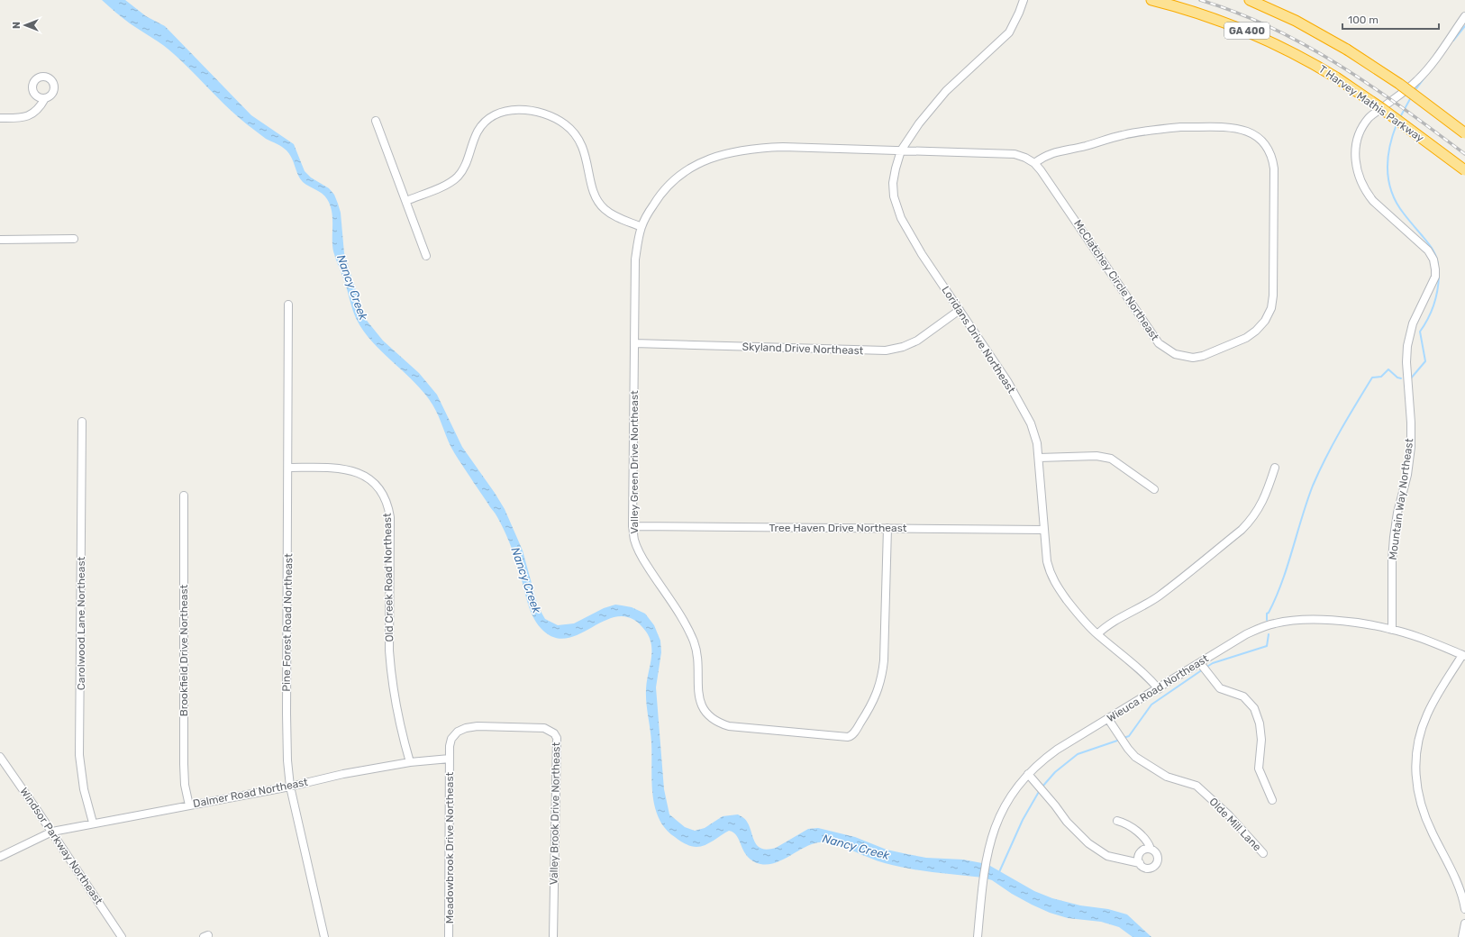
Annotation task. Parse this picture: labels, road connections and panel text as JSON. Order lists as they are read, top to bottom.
{
  "streets": {
    "highway": ["GA 400", "T Harvey Mathis Parkway"],
    "street": [
      "McClatchey Circle Northeast",
      "Loridans Drive Northeast",
      "Skyland Drive Northeast",
      "Valley Green Drive Northeast",
      "Mountain Way Northeast",
      "Tree Haven Drive Northeast",
      "Old Creek Road Northeast",
      "Pine Forest Road Northeast",
      "Carolwood Lane Northeast",
      "Brookfield Drive Northeast",
      "Wieuca Road Northeast",
      "Dalmer Road Northeast",
      "Valley Brook Drive Northeast",
      "Olde Mill Lane",
      "Windsor Parkway Northeast",
      "Meadowbrook Drive Northeast"
    ]
  },
  "crossings": [
    ["McClatchey Circle Northeast", "Loridans Drive Northeast"],
    ["McClatchey Circle Northeast", "Valley Green Drive Northeast"],
    ["Loridans Drive Northeast", "Skyland Drive Northeast"],
    ["Loridans Drive Northeast", "Valley Green Drive Northeast"],
    ["Loridans Drive Northeast", "Tree Haven Drive Northeast"],
    ["Loridans Drive Northeast", "Wieuca Road Northeast"],
    ["Skyland Drive Northeast", "Valley Green Drive Northeast"],
    ["Valley Green Drive Northeast", "Tree Haven Drive Northeast"],
    ["Mountain Way Northeast", "Wieuca Road Northeast"],
    ["Old Creek Road Northeast", "Pine Forest Road Northeast"],
    ["Old Creek Road Northeast", "Dalmer Road Northeast"],
    ["Pine Forest Road Northeast", "Dalmer Road Northeast"],
    ["Carolwood Lane Northeast", "Dalmer Road Northeast"],
    ["Brookfield Drive Northeast", "Dalmer Road Northeast"],
    ["Wieuca Road Northeast", "Olde Mill Lane"],
    ["Dalmer Road Northeast", "Valley Brook Drive Northeast"],
    ["Dalmer Road Northeast", "Windsor Parkway Northeast"],
    ["Dalmer Road Northeast", "Meadowbrook Drive Northeast"],
    ["Valley Brook Drive Northeast", "Meadowbrook Drive Northeast"]
  ],
  "water": ["Nancy Creek"],
  "scale_bar": "100 m",
  "north": "left"
}
